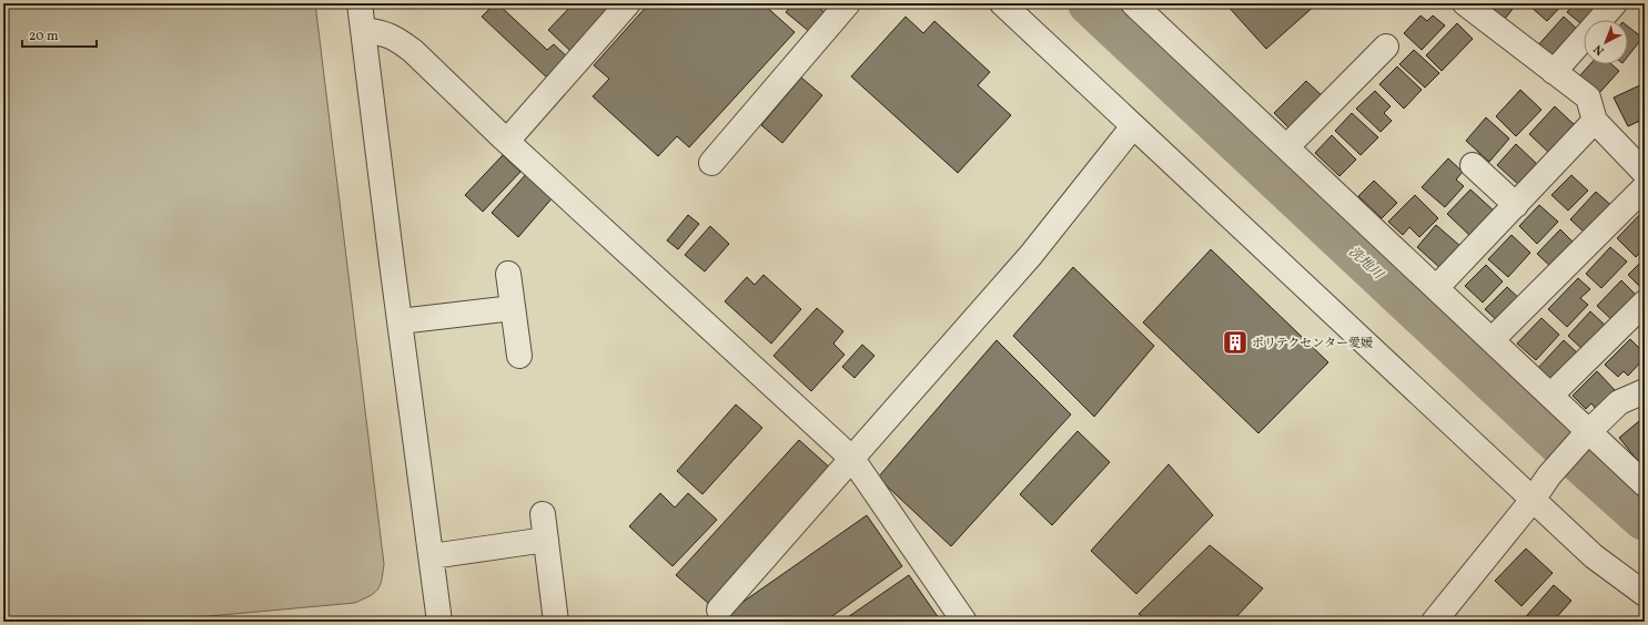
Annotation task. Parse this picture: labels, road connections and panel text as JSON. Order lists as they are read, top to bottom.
{
  "water": ["洗地川"],
  "places": {
    "building": ["ポリテクセンター愛媛"]
  },
  "scale_bar": "20 m",
  "north": "bottom left"
}
